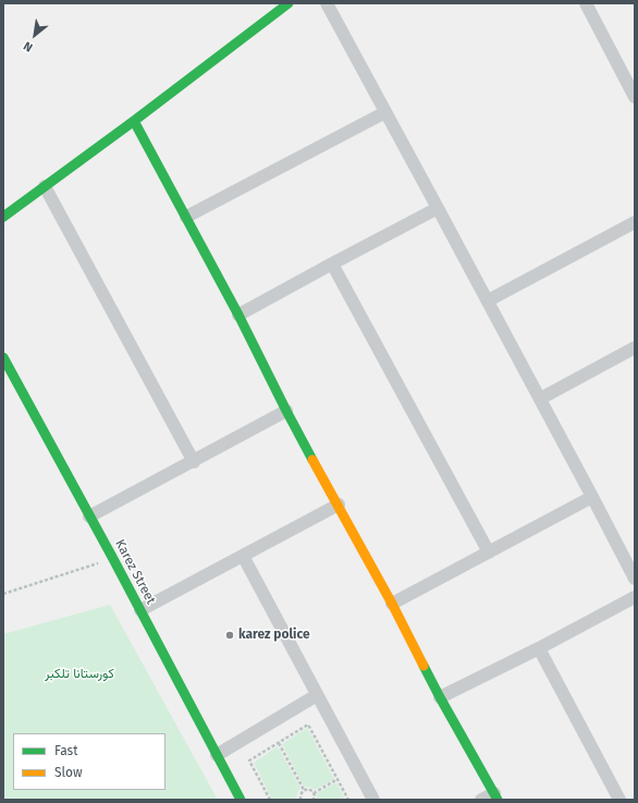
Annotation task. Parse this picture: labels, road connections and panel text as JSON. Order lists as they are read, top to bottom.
{
  "streets": {
    "street": ["Karez Street"]
  },
  "parks": ["كورستانا تلكبر"],
  "places": ["karez police"],
  "legend": ["Fast", "Slow"],
  "north": "bottom left"
}
